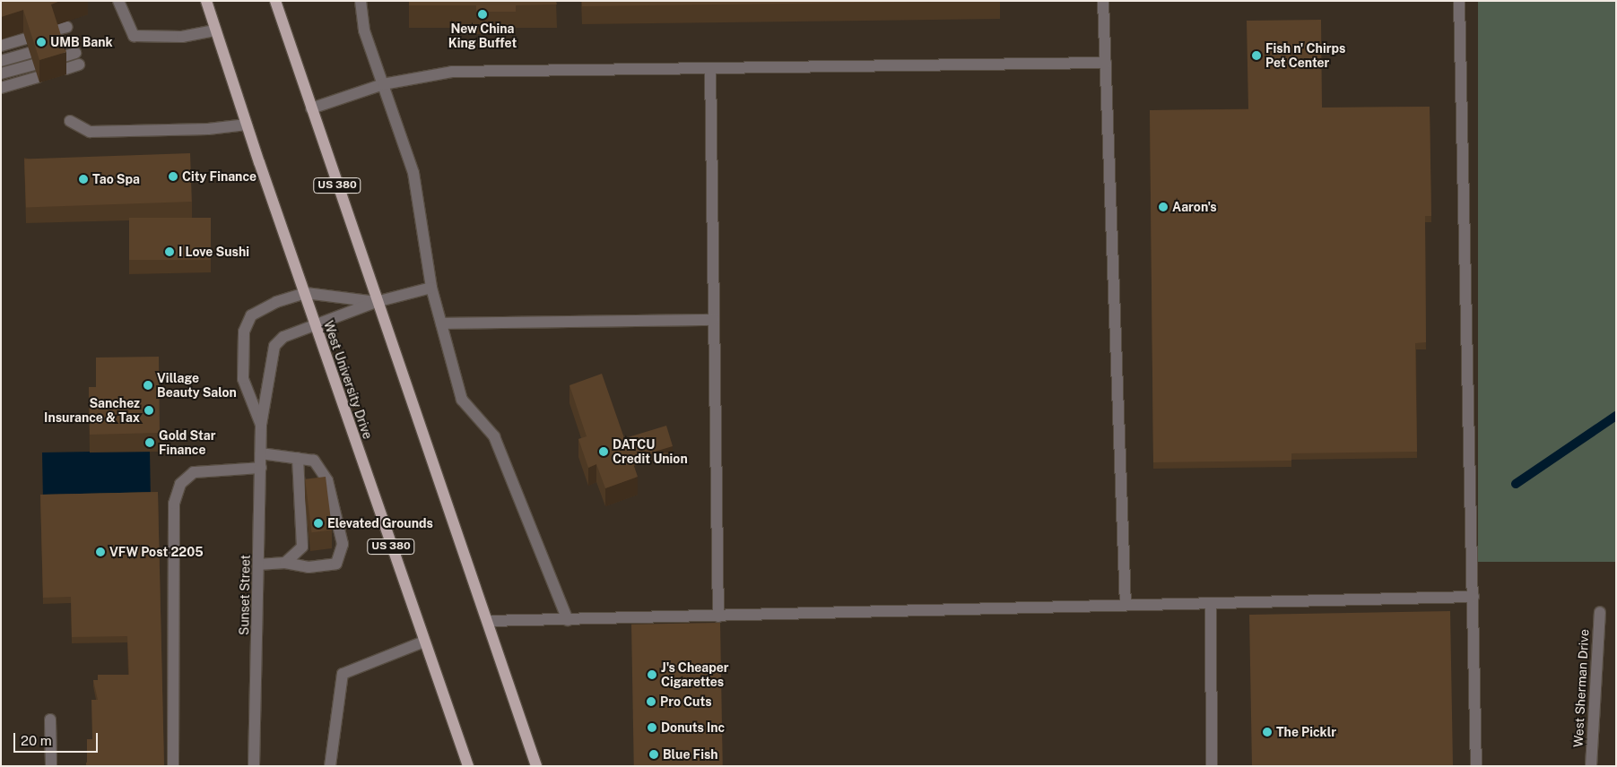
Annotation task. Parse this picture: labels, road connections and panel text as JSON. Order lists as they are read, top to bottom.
{
  "streets": {
    "main road": ["US 380", "West University Drive"],
    "street": ["Sunset Street", "West Sherman Drive"]
  },
  "crossings": [
    ["US 380", "Sunset Street"],
    ["West University Drive", "Sunset Street"]
  ],
  "places": [
    "New China King Buffet",
    "UMB Bank",
    "Fish n' Chirps Pet Center",
    "City Finance",
    "Tao Spa",
    "Aaron's",
    "I Love Sushi",
    "Village Beauty Salon",
    "Sanchez Insurance & Tax",
    "Gold Star Finance",
    "DATCU Credit Union",
    "Elevated Grounds",
    "VFW Post 2205",
    "J's Cheaper Cigarettes",
    "Pro Cuts",
    "Donuts Inc",
    "The Picklr",
    "Blue Fish"
  ],
  "scale_bar": "20 m"
}
